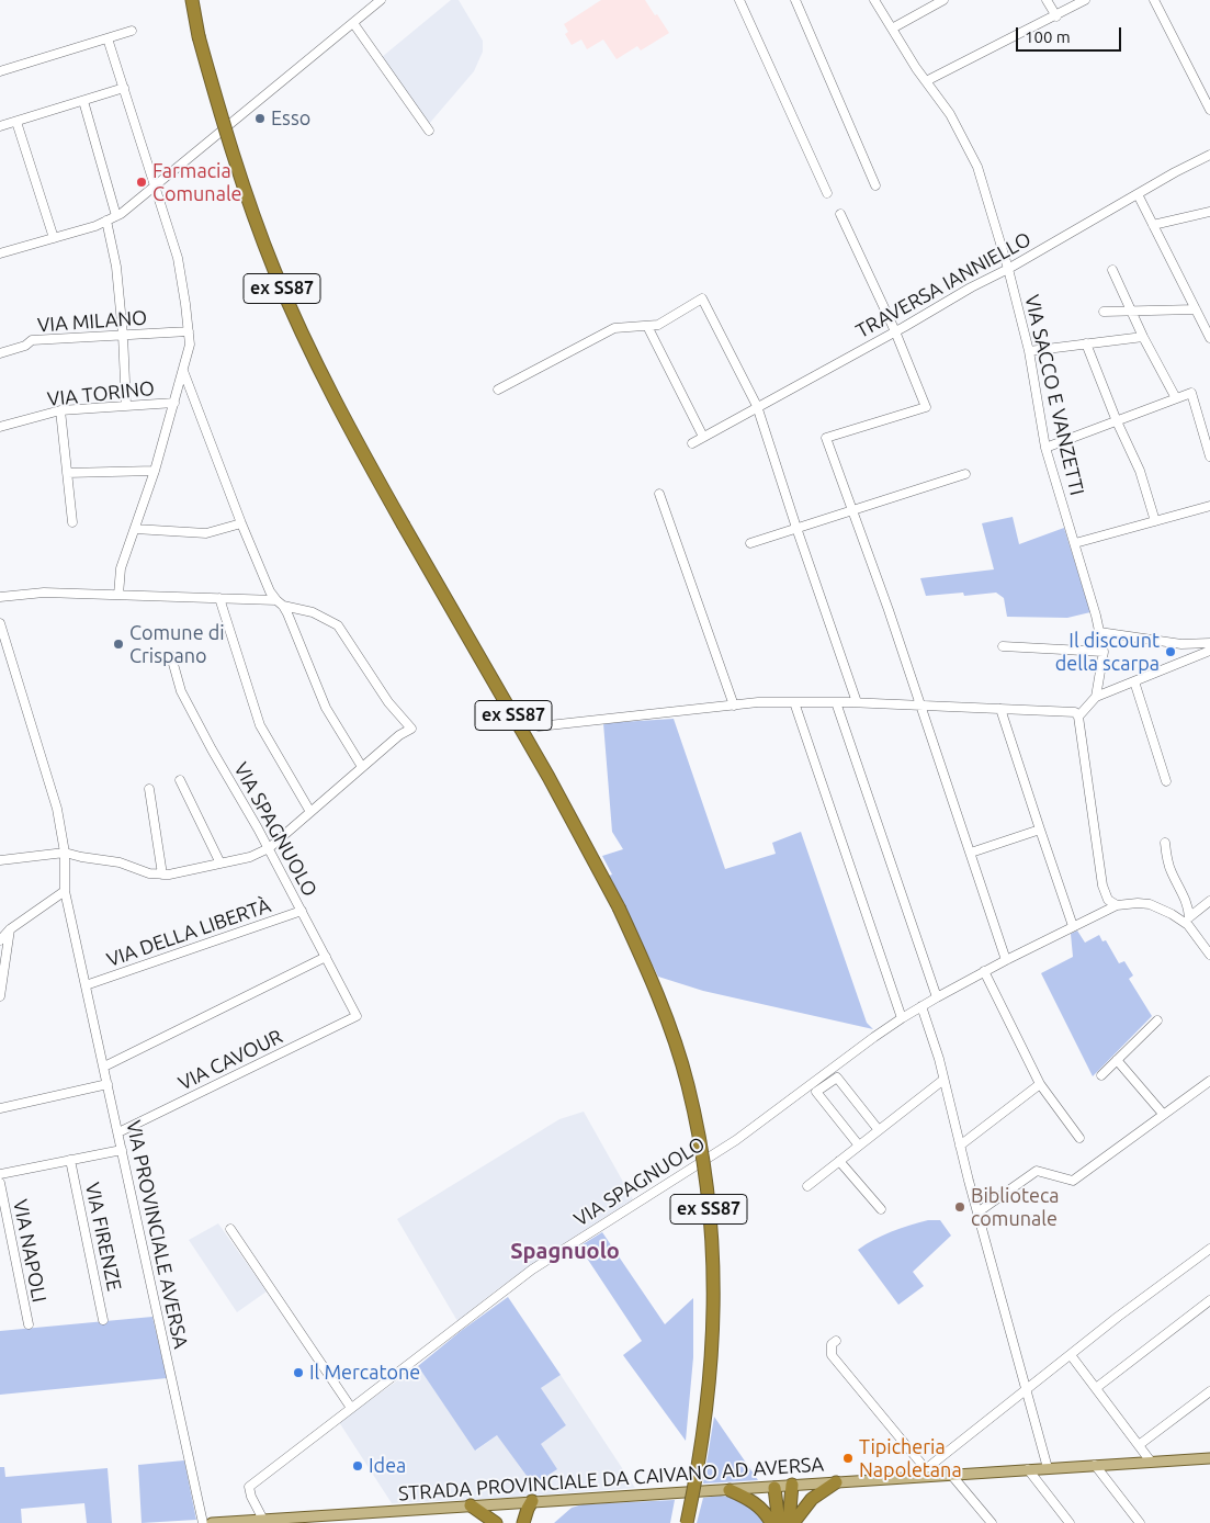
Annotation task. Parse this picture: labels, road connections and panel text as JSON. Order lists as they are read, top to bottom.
{
  "streets": {
    "highway": ["ex SS87"],
    "main road": ["STRADA PROVINCIALE DA CAIVANO AD AVERSA"],
    "street": [
      "TRAVERSA IANNIELLO",
      "VIA MILANO",
      "VIA TORINO",
      "VIA SACCO E VANZETTI",
      "VIA SPAGNUOLO",
      "VIA DELLA LIBERTÀ",
      "VIA CAVOUR",
      "VIA PROVINCIALE AVERSA",
      "VIA FIRENZE",
      "VIA NAPOLI"
    ]
  },
  "crossings": [
    ["TRAVERSA IANNIELLO", "VIA SACCO E VANZETTI"],
    ["VIA SPAGNUOLO", "VIA DELLA LIBERTÀ"],
    ["VIA SPAGNUOLO", "VIA CAVOUR"],
    ["VIA SPAGNUOLO", "STRADA PROVINCIALE DA CAIVANO AD AVERSA"],
    ["VIA DELLA LIBERTÀ", "VIA PROVINCIALE AVERSA"],
    ["VIA CAVOUR", "VIA PROVINCIALE AVERSA"]
  ],
  "districts": ["Spagnuolo"],
  "places": [
    "Esso",
    "Farmacia Comunale",
    "Comune di Crispano",
    "Il discount della scarpa",
    "Biblioteca comunale",
    "Il Mercatone",
    "Tipicheria Napoletana",
    "Idea"
  ],
  "scale_bar": "100 m"
}
